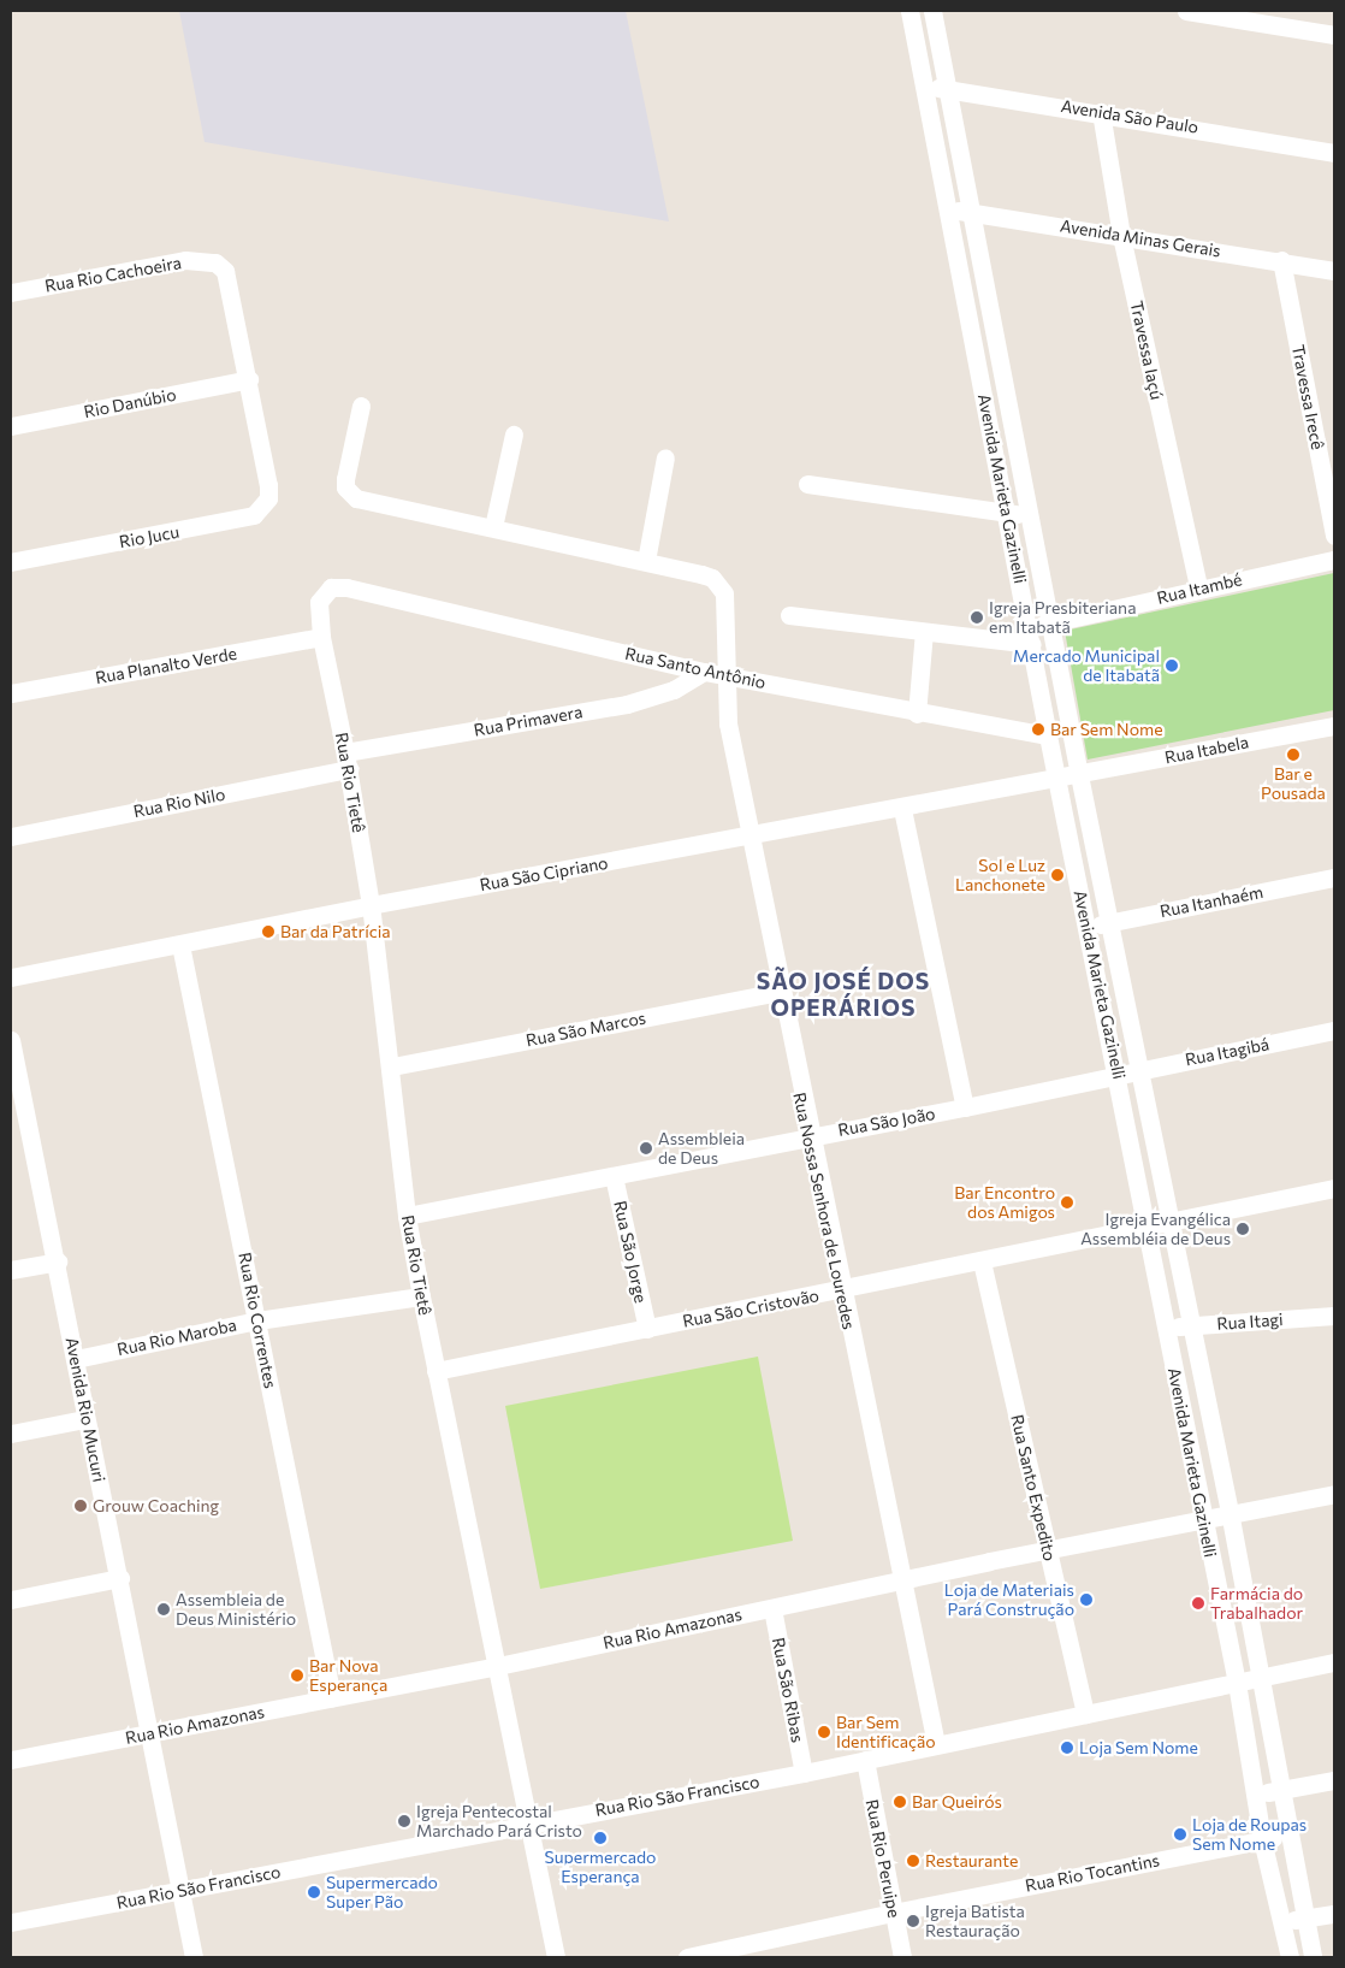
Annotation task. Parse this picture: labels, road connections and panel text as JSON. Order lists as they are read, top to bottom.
{
  "streets": {
    "street": [
      "Avenida São Paulo",
      "Avenida Minas Gerais",
      "Rua Rio Cachoeira",
      "Travessa Iaçú",
      "Travessa Irecê",
      "Rio Danúbio",
      "Avenida Marieta Gazinelli",
      "Rio Jucu",
      "Rua Itambé",
      "Rua Planalto Verde",
      "Rua Santo Antônio",
      "Rua Primavera",
      "Rua Itabela",
      "Rua Rio Tietê",
      "Rua Rio Nilo",
      "Rua São Cipriano",
      "Rua Itanhaém",
      "Rua São Marcos",
      "Rua Itagibá",
      "Rua São João",
      "Rua Nossa Senhora de Louredes",
      "Rua São Jorge",
      "Rua São Cristovão",
      "Rua Rio Correntes",
      "Rua Itagi",
      "Rua Rio Maroba",
      "Avenida Rio Mucuri",
      "Rua Santo Expedito",
      "Rua Rio Amazonas",
      "Rua São Ribas",
      "Rua Rio São Francisco",
      "Rua Rio Peruipe",
      "Rua Rio Tocantins"
    ]
  },
  "crossings": [
    ["Avenida São Paulo", "Travessa Iaçú"],
    ["Avenida São Paulo", "Avenida Marieta Gazinelli"],
    ["Avenida Minas Gerais", "Travessa Iaçú"],
    ["Avenida Minas Gerais", "Travessa Irecê"],
    ["Avenida Minas Gerais", "Avenida Marieta Gazinelli"],
    ["Rua Rio Cachoeira", "Rio Danúbio"],
    ["Rua Rio Cachoeira", "Rio Jucu"],
    ["Travessa Iaçú", "Rua Itambé"],
    ["Rio Danúbio", "Rio Jucu"],
    ["Avenida Marieta Gazinelli", "Rua Itambé"],
    ["Avenida Marieta Gazinelli", "Rua Santo Antônio"],
    ["Avenida Marieta Gazinelli", "Rua Itabela"],
    ["Avenida Marieta Gazinelli", "Rua São Cipriano"],
    ["Avenida Marieta Gazinelli", "Rua Itanhaém"],
    ["Avenida Marieta Gazinelli", "Rua Itagibá"],
    ["Avenida Marieta Gazinelli", "Rua São João"],
    ["Avenida Marieta Gazinelli", "Rua São Cristovão"],
    ["Avenida Marieta Gazinelli", "Rua Itagi"],
    ["Avenida Marieta Gazinelli", "Rua Rio Amazonas"],
    ["Avenida Marieta Gazinelli", "Rua Rio São Francisco"],
    ["Avenida Marieta Gazinelli", "Rua Rio Tocantins"],
    ["Rua Planalto Verde", "Rua Rio Tietê"],
    ["Rua Santo Antônio", "Rua Primavera"],
    ["Rua Santo Antônio", "Rua Rio Tietê"],
    ["Rua Santo Antônio", "Rua Nossa Senhora de Louredes"],
    ["Rua Primavera", "Rua Rio Tietê"],
    ["Rua Primavera", "Rua Rio Nilo"],
    ["Rua Itabela", "Rua São Cipriano"],
    ["Rua Rio Tietê", "Rua Rio Nilo"],
    ["Rua Rio Tietê", "Rua São Cipriano"],
    ["Rua Rio Tietê", "Rua São Marcos"],
    ["Rua Rio Tietê", "Rua São João"],
    ["Rua Rio Tietê", "Rua São Cristovão"],
    ["Rua Rio Tietê", "Rua Rio Maroba"],
    ["Rua Rio Tietê", "Rua Rio Amazonas"],
    ["Rua Rio Tietê", "Rua Rio São Francisco"],
    ["Rua São Cipriano", "Rua Nossa Senhora de Louredes"],
    ["Rua São Cipriano", "Rua Rio Correntes"],
    ["Rua São Marcos", "Rua Nossa Senhora de Louredes"],
    ["Rua Itagibá", "Rua São João"],
    ["Rua São João", "Rua Nossa Senhora de Louredes"],
    ["Rua São João", "Rua São Jorge"],
    ["Rua Nossa Senhora de Louredes", "Rua São Cristovão"],
    ["Rua Nossa Senhora de Louredes", "Rua Rio Amazonas"],
    ["Rua Nossa Senhora de Louredes", "Rua Rio São Francisco"],
    ["Rua São Jorge", "Rua São Cristovão"],
    ["Rua São Cristovão", "Rua Santo Expedito"],
    ["Rua Rio Correntes", "Rua Rio Maroba"],
    ["Rua Rio Correntes", "Rua Rio Amazonas"],
    ["Rua Rio Maroba", "Avenida Rio Mucuri"],
    ["Avenida Rio Mucuri", "Rua Rio Amazonas"],
    ["Avenida Rio Mucuri", "Rua Rio São Francisco"],
    ["Rua Santo Expedito", "Rua Rio Amazonas"],
    ["Rua Santo Expedito", "Rua Rio São Francisco"],
    ["Rua Rio Amazonas", "Rua São Ribas"],
    ["Rua São Ribas", "Rua Rio São Francisco"],
    ["Rua Rio São Francisco", "Rua Rio Peruipe"],
    ["Rua Rio Peruipe", "Rua Rio Tocantins"]
  ],
  "districts": ["SÃO JOSÉ DOS OPERÁRIOS"],
  "places": [
    "Igreja Presbiteriana em Itabatã",
    "Mercado Municipal de Itabatã",
    "Bar Sem Nome",
    "Bar e Pousada",
    "Sol e Luz Lanchonete",
    "Bar da Patrícia",
    "Assembleia de Deus",
    "Bar Encontro dos Amigos",
    "Igreja Evangélica Assembléia de Deus",
    "Grouw Coaching",
    "Loja de Materiais Pará Construção",
    "Farmácia do Trabalhador",
    "Assembleia de Deus Ministério",
    "Bar Nova Esperança",
    "Bar Sem Identificação",
    "Loja Sem Nome",
    "Bar Queirós",
    "Igreja Pentecostal Marchado Pará Cristo",
    "Loja de Roupas Sem Nome",
    "Supermercado Esperança",
    "Restaurante",
    "Supermercado Super Pão",
    "Igreja Batista Restauração"
  ]
}
